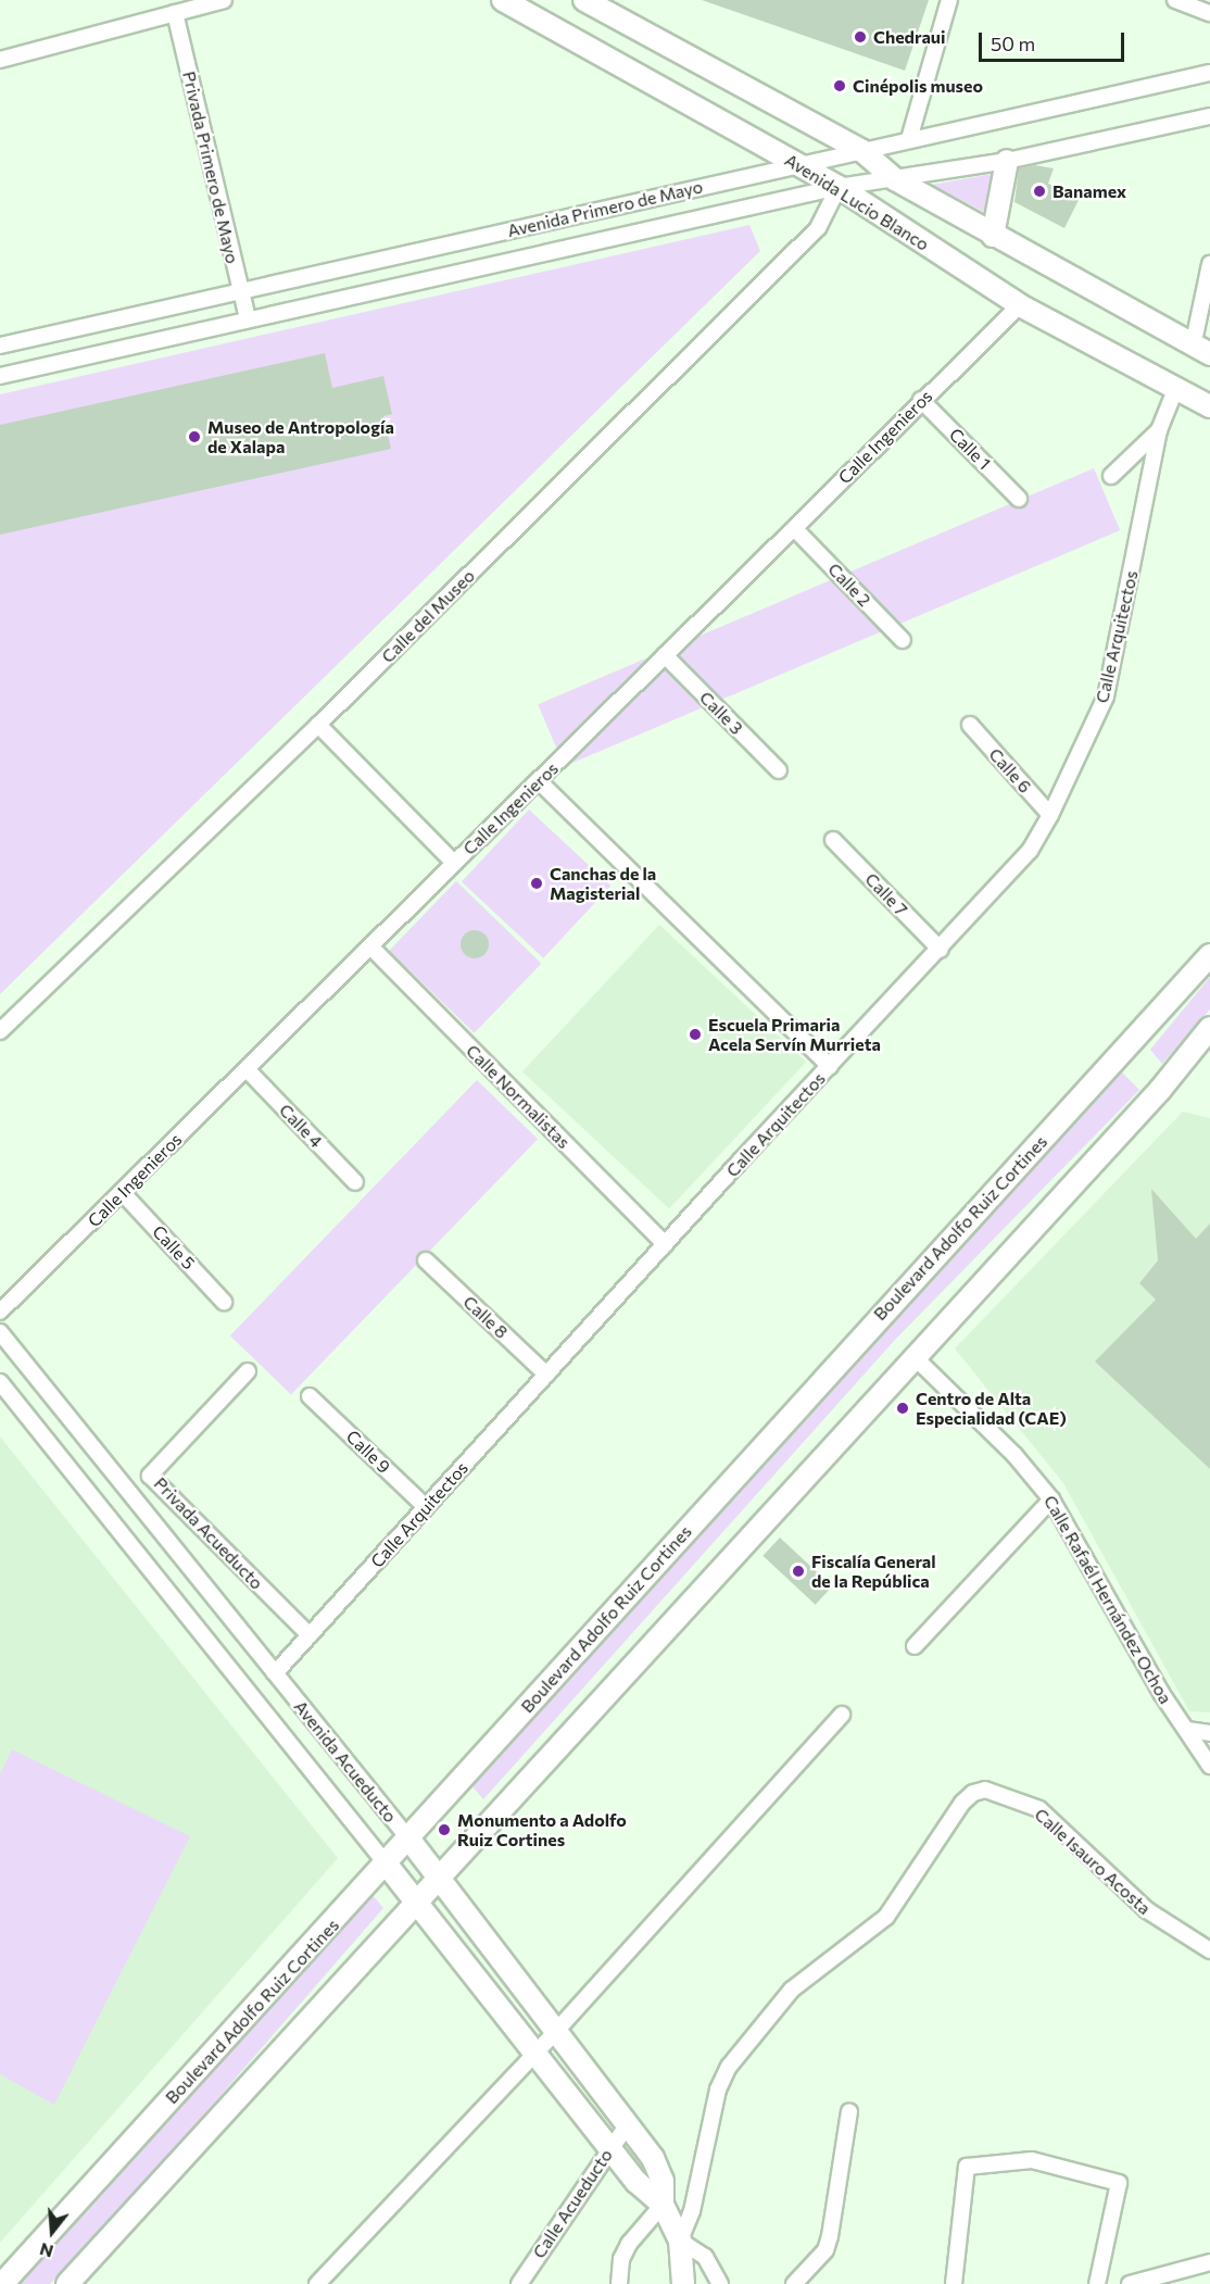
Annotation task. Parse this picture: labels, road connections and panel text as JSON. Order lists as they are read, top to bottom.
{
  "streets": {
    "main road": ["Avenida Lucio Blanco", "Boulevard Adolfo Ruiz Cortines", "Avenida Acueducto"],
    "street": [
      "Privada Primero de Mayo",
      "Avenida Primero de Mayo",
      "Calle Ingenieros",
      "Calle 1",
      "Calle 2",
      "Calle del Museo",
      "Calle Arquitectos",
      "Calle 3",
      "Calle 6",
      "Calle 7",
      "Calle Normalistas",
      "Calle 4",
      "Calle 5",
      "Calle 8",
      "Calle 9",
      "Privada Acueducto",
      "Calle Rafaél Hernández Ochoa",
      "Calle Isauro Acosta",
      "Calle Acueducto"
    ]
  },
  "crossings": [
    ["Privada Primero de Mayo", "Avenida Primero de Mayo"],
    ["Avenida Lucio Blanco", "Avenida Primero de Mayo"],
    ["Avenida Lucio Blanco", "Calle Ingenieros"],
    ["Avenida Lucio Blanco", "Calle del Museo"],
    ["Avenida Lucio Blanco", "Calle Arquitectos"],
    ["Avenida Primero de Mayo", "Calle del Museo"],
    ["Calle Ingenieros", "Calle 1"],
    ["Calle Ingenieros", "Calle 2"],
    ["Calle Ingenieros", "Calle 3"],
    ["Calle Ingenieros", "Calle Normalistas"],
    ["Calle Ingenieros", "Calle 4"],
    ["Calle Ingenieros", "Calle 5"],
    ["Calle Arquitectos", "Calle 6"],
    ["Calle Arquitectos", "Calle 7"],
    ["Calle Arquitectos", "Calle Normalistas"],
    ["Calle Arquitectos", "Calle 8"],
    ["Calle Arquitectos", "Calle 9"],
    ["Calle Arquitectos", "Privada Acueducto"],
    ["Calle Arquitectos", "Avenida Acueducto"],
    ["Boulevard Adolfo Ruiz Cortines", "Avenida Acueducto"],
    ["Avenida Acueducto", "Calle Isauro Acosta"],
    ["Avenida Acueducto", "Calle Acueducto"]
  ],
  "places": [
    "Chedraui",
    "Cinépolis museo",
    "Banamex",
    "Museo de Antropología de Xalapa",
    "Canchas de la Magisterial",
    "Escuela Primaria Acela Servín Murrieta",
    "Centro de Alta Especialidad (CAE)",
    "Fiscalía General de la República",
    "Monumento a Adolfo Ruiz Cortines"
  ],
  "scale_bar": "50 m",
  "north": "bottom"
}
